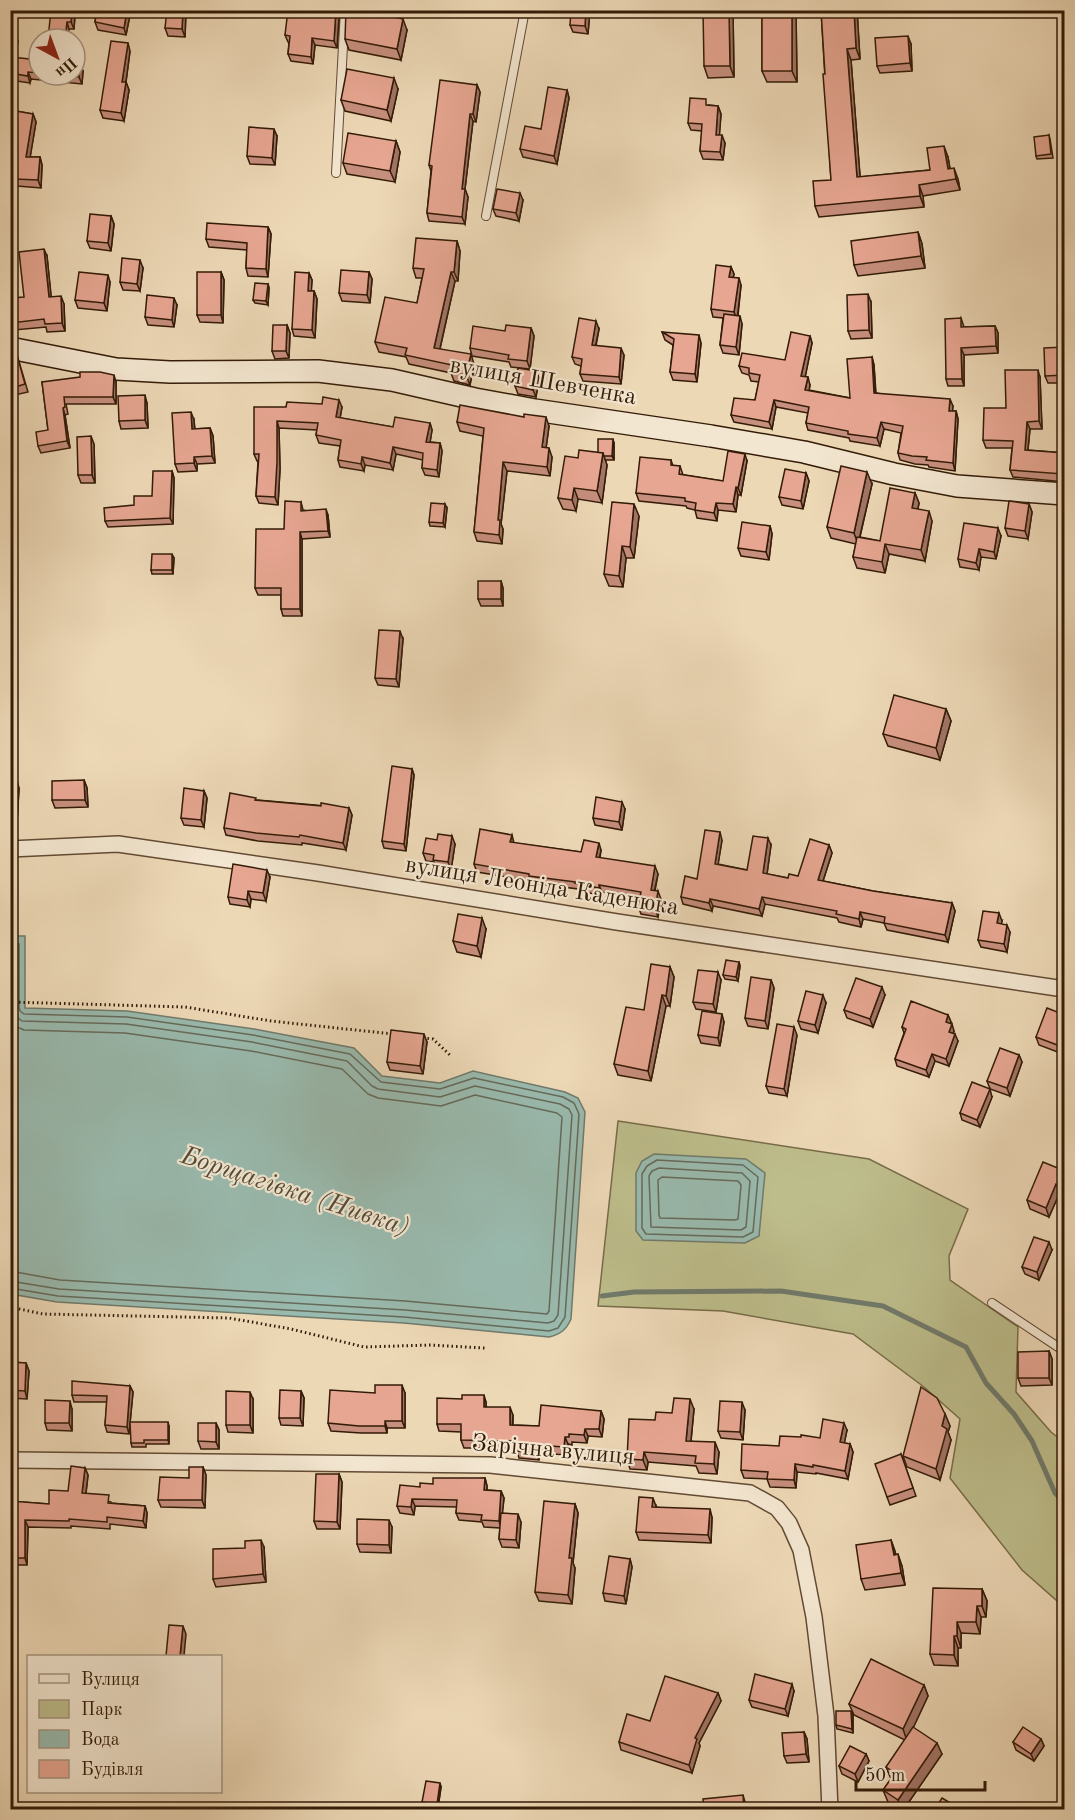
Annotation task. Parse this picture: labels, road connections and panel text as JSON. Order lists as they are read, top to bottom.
{
  "streets": {
    "street": ["вулиця Шевченка", "вулиця Леоніда Каденюка", "Зарічна вулиця"]
  },
  "water": ["Борщагівка (Нивка)"],
  "legend": [
    "Вулиця",
    "Парк",
    "Вода",
    "Будівля"
  ],
  "scale_bar": "50 m",
  "north": "bottom right"
}
